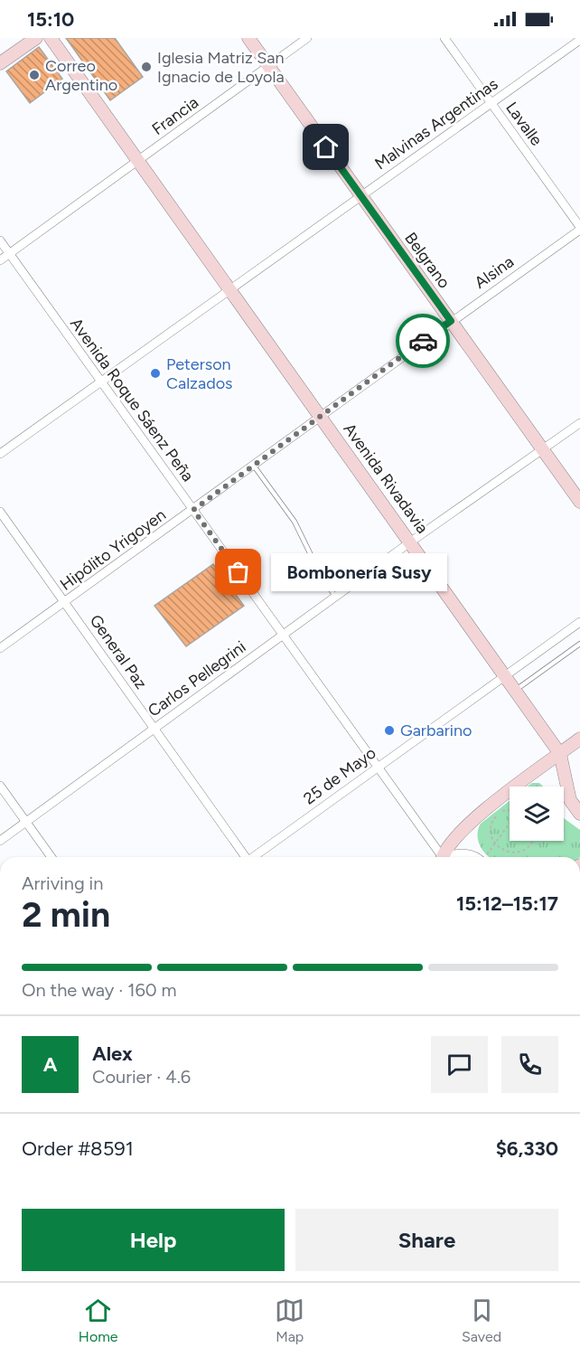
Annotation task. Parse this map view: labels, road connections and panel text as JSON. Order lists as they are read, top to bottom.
{
  "streets": {
    "main road": ["Belgrano", "Avenida Rivadavia"],
    "street": [
      "Francia",
      "Malvinas Argentinas",
      "Lavalle",
      "Alsina",
      "Avenida Roque Sáenz Peña",
      "Hipólito Yrigoyen",
      "General Paz",
      "Carlos Pellegrini",
      "25 de Mayo"
    ]
  },
  "crossings": [
    ["Francia", "Belgrano"],
    ["Francia", "Avenida Roque Sáenz Peña"],
    ["Francia", "Avenida Rivadavia"],
    ["Malvinas Argentinas", "Lavalle"],
    ["Malvinas Argentinas", "Belgrano"],
    ["Malvinas Argentinas", "Avenida Roque Sáenz Peña"],
    ["Malvinas Argentinas", "Avenida Rivadavia"],
    ["Lavalle", "Alsina"],
    ["Belgrano", "Alsina"],
    ["Belgrano", "Carlos Pellegrini"],
    ["Alsina", "Avenida Rivadavia"],
    ["Alsina", "Hipólito Yrigoyen"],
    ["Avenida Roque Sáenz Peña", "Hipólito Yrigoyen"],
    ["Avenida Roque Sáenz Peña", "Carlos Pellegrini"],
    ["Avenida Roque Sáenz Peña", "25 de Mayo"],
    ["Avenida Rivadavia", "Hipólito Yrigoyen"],
    ["Avenida Rivadavia", "Carlos Pellegrini"],
    ["Avenida Rivadavia", "25 de Mayo"],
    ["Hipólito Yrigoyen", "General Paz"],
    ["General Paz", "Carlos Pellegrini"]
  ],
  "places": [
    "Iglesia Matriz San Ignacio de Loyola",
    "Correo Argentino",
    "Peterson Calzados",
    "Bombonería Susy",
    "Garbarino"
  ],
  "page": {
    "status": "15:10",
    "bubble": "Bombonería Susy",
    "heading": ["2 min", "Arriving in", "15:12–15:17"],
    "panel": [
      "Alex",
      "Courier · 4.6",
      "Order #8591",
      "$6,330"
    ],
    "bar": "On the way · 160 m",
    "round": "A",
    "buttons": ["Help", "Share"],
    "tabs": ["Home", "Map", "Saved"]
  }
}
